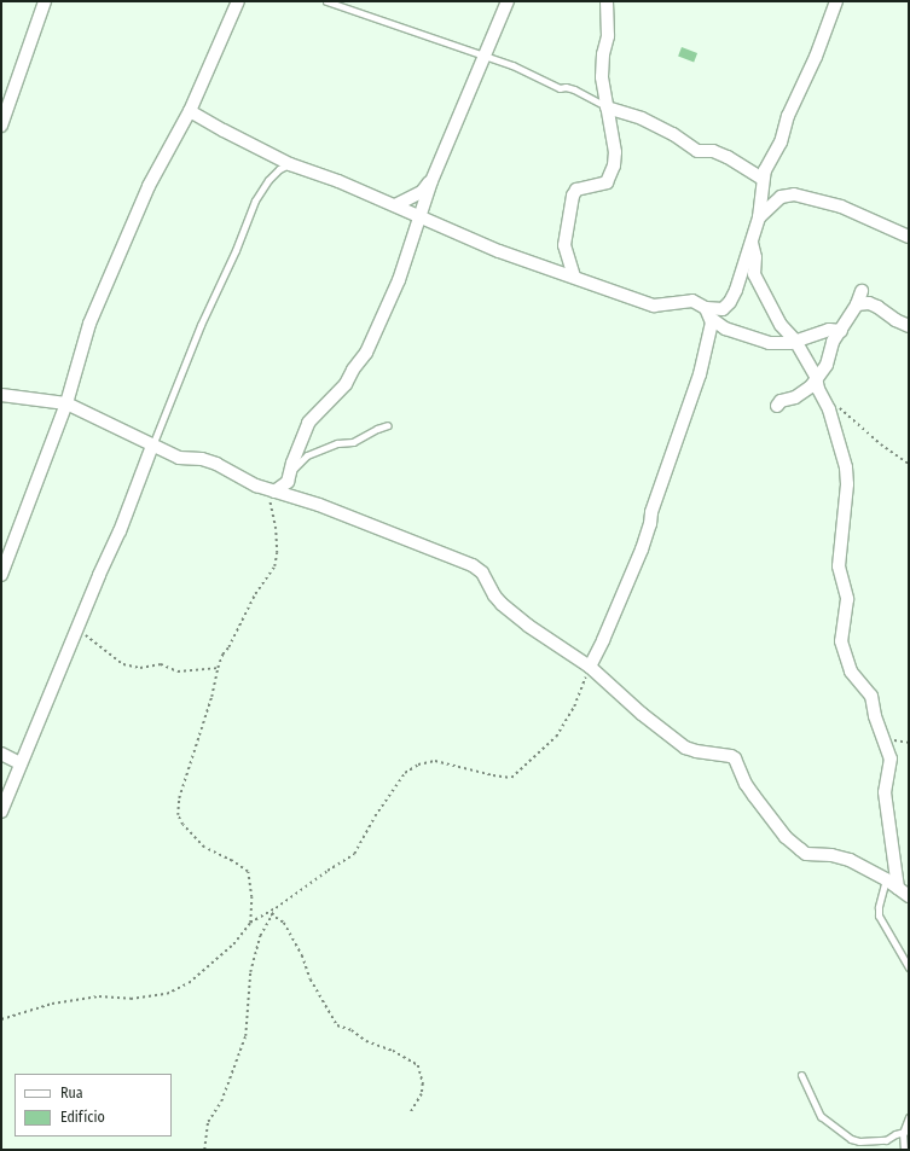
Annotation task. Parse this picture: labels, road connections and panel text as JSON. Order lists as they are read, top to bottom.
{
  "legend": ["Rua", "Edifício"]
}
